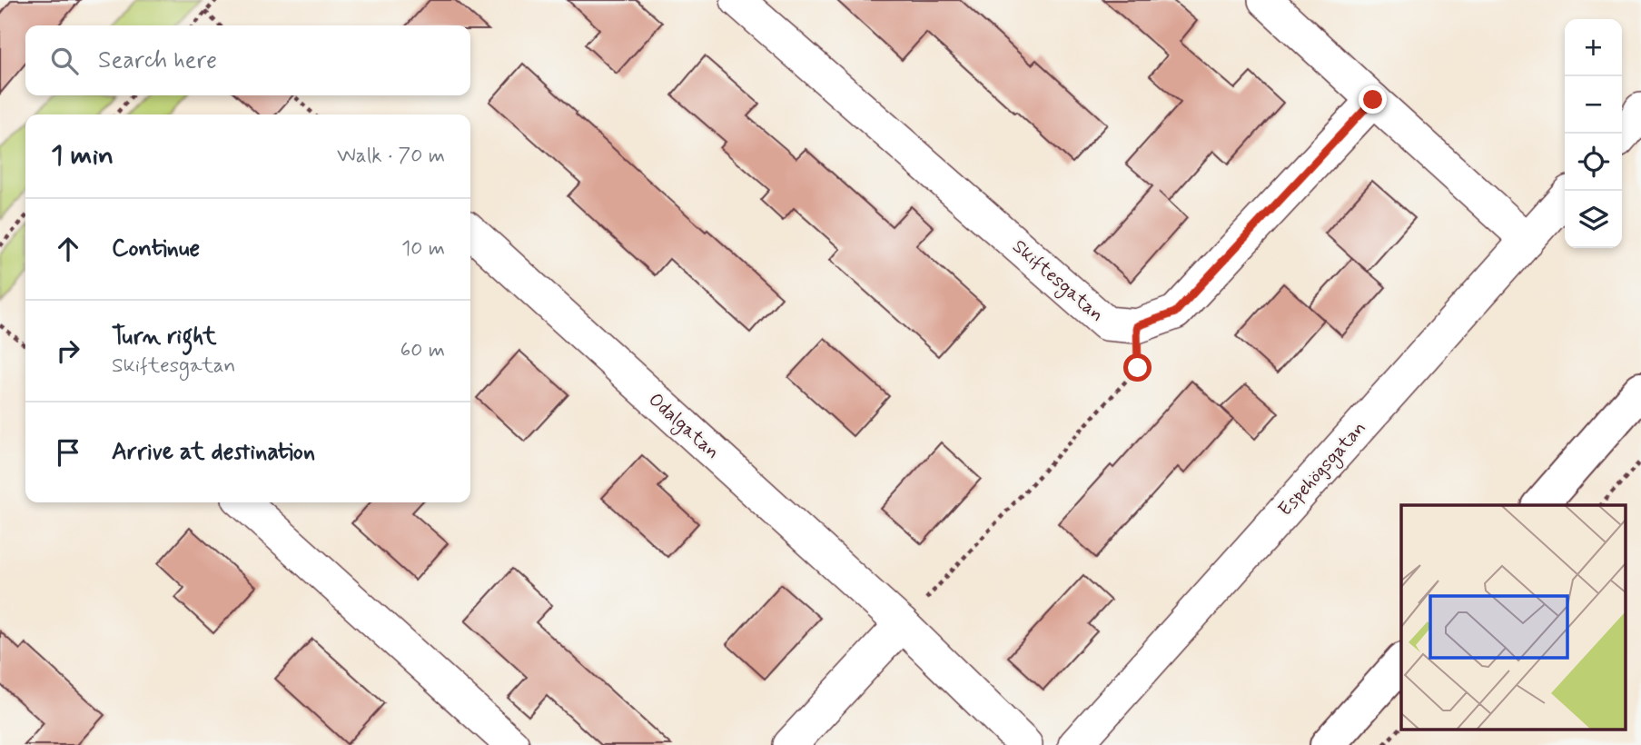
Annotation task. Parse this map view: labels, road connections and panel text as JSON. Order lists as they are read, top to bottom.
{
  "streets": {
    "street": ["Skiftesgatan", "Odalgatan", "Espehögsgatan"]
  },
  "page": {
    "map_buttons": ["+", "−"],
    "search": "Search here",
    "heading": ["1 min", "Walk · 70 m"],
    "list": [
      ["Continue", "10 m"],
      ["Turn right", "Skiftesgatan", "60 m"],
      "Arrive at destination"
    ]
  }
}
